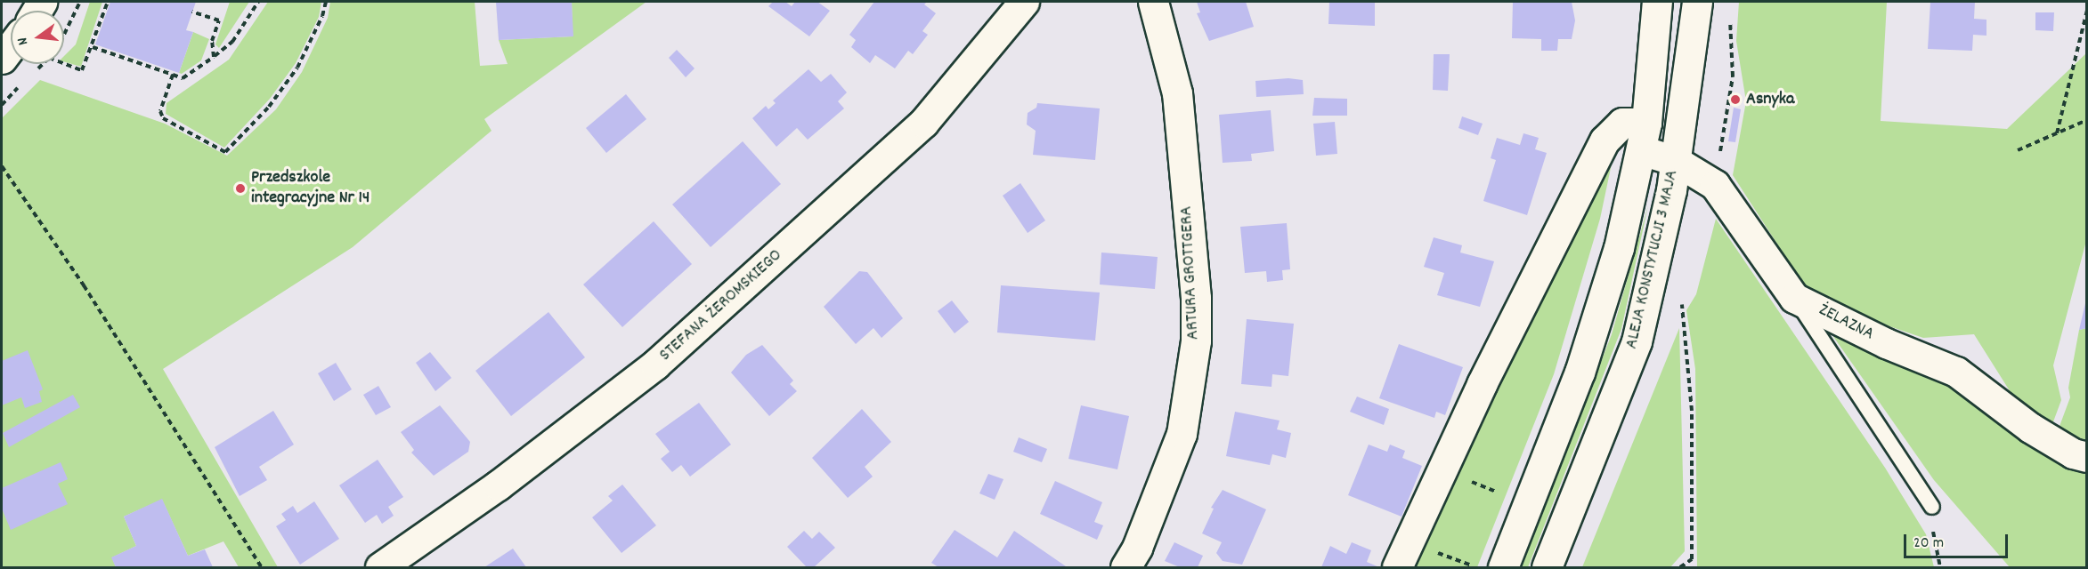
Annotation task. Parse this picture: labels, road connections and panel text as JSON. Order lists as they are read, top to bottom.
{
  "streets": {
    "street": [
      "ALEJA KONSTYTUCJI 3 MAJA",
      "ARTURA GROTTGERA",
      "STEFANA ŻEROMSKIEGO",
      "ŻELAZNA"
    ]
  },
  "crossings": [
    ["ALEJA KONSTYTUCJI 3 MAJA", "ŻELAZNA"]
  ],
  "places": ["Asnyka", "Przedszkole integracyjne Nr 14"],
  "scale_bar": "20 m",
  "north": "left"
}
